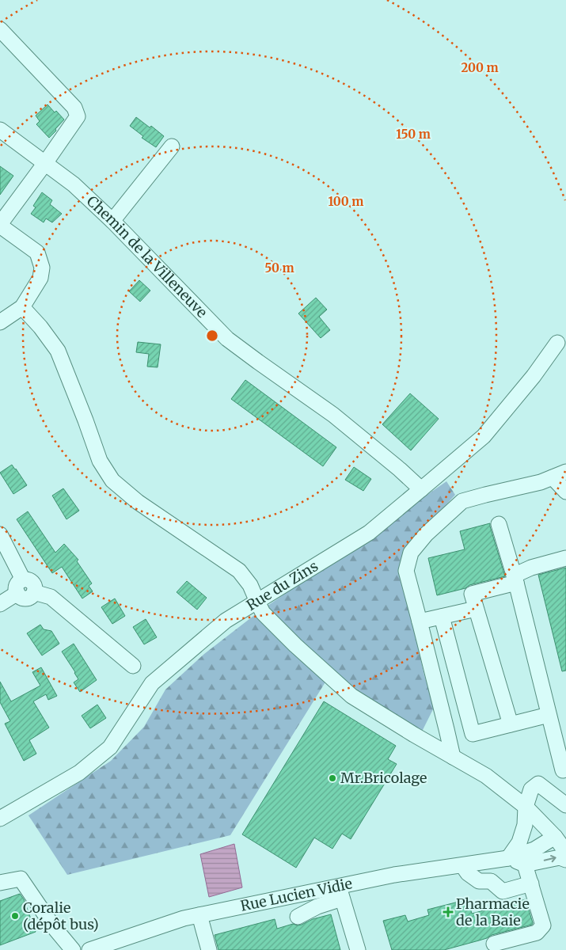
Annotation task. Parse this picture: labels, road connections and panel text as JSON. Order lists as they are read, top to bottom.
{
  "streets": {
    "street": ["Chemin de la Villeneuve", "Rue du Zins", "Rue Lucien Vidie"]
  },
  "crossings": [
    ["Chemin de la Villeneuve", "Rue du Zins"]
  ],
  "places": {
    "other": ["Mr.Bricolage", "Coralie (dépôt bus)"],
    "health": ["Pharmacie de la Baie"]
  },
  "rings": [
    "200 m",
    "150 m",
    "100 m",
    "50 m"
  ]
}
